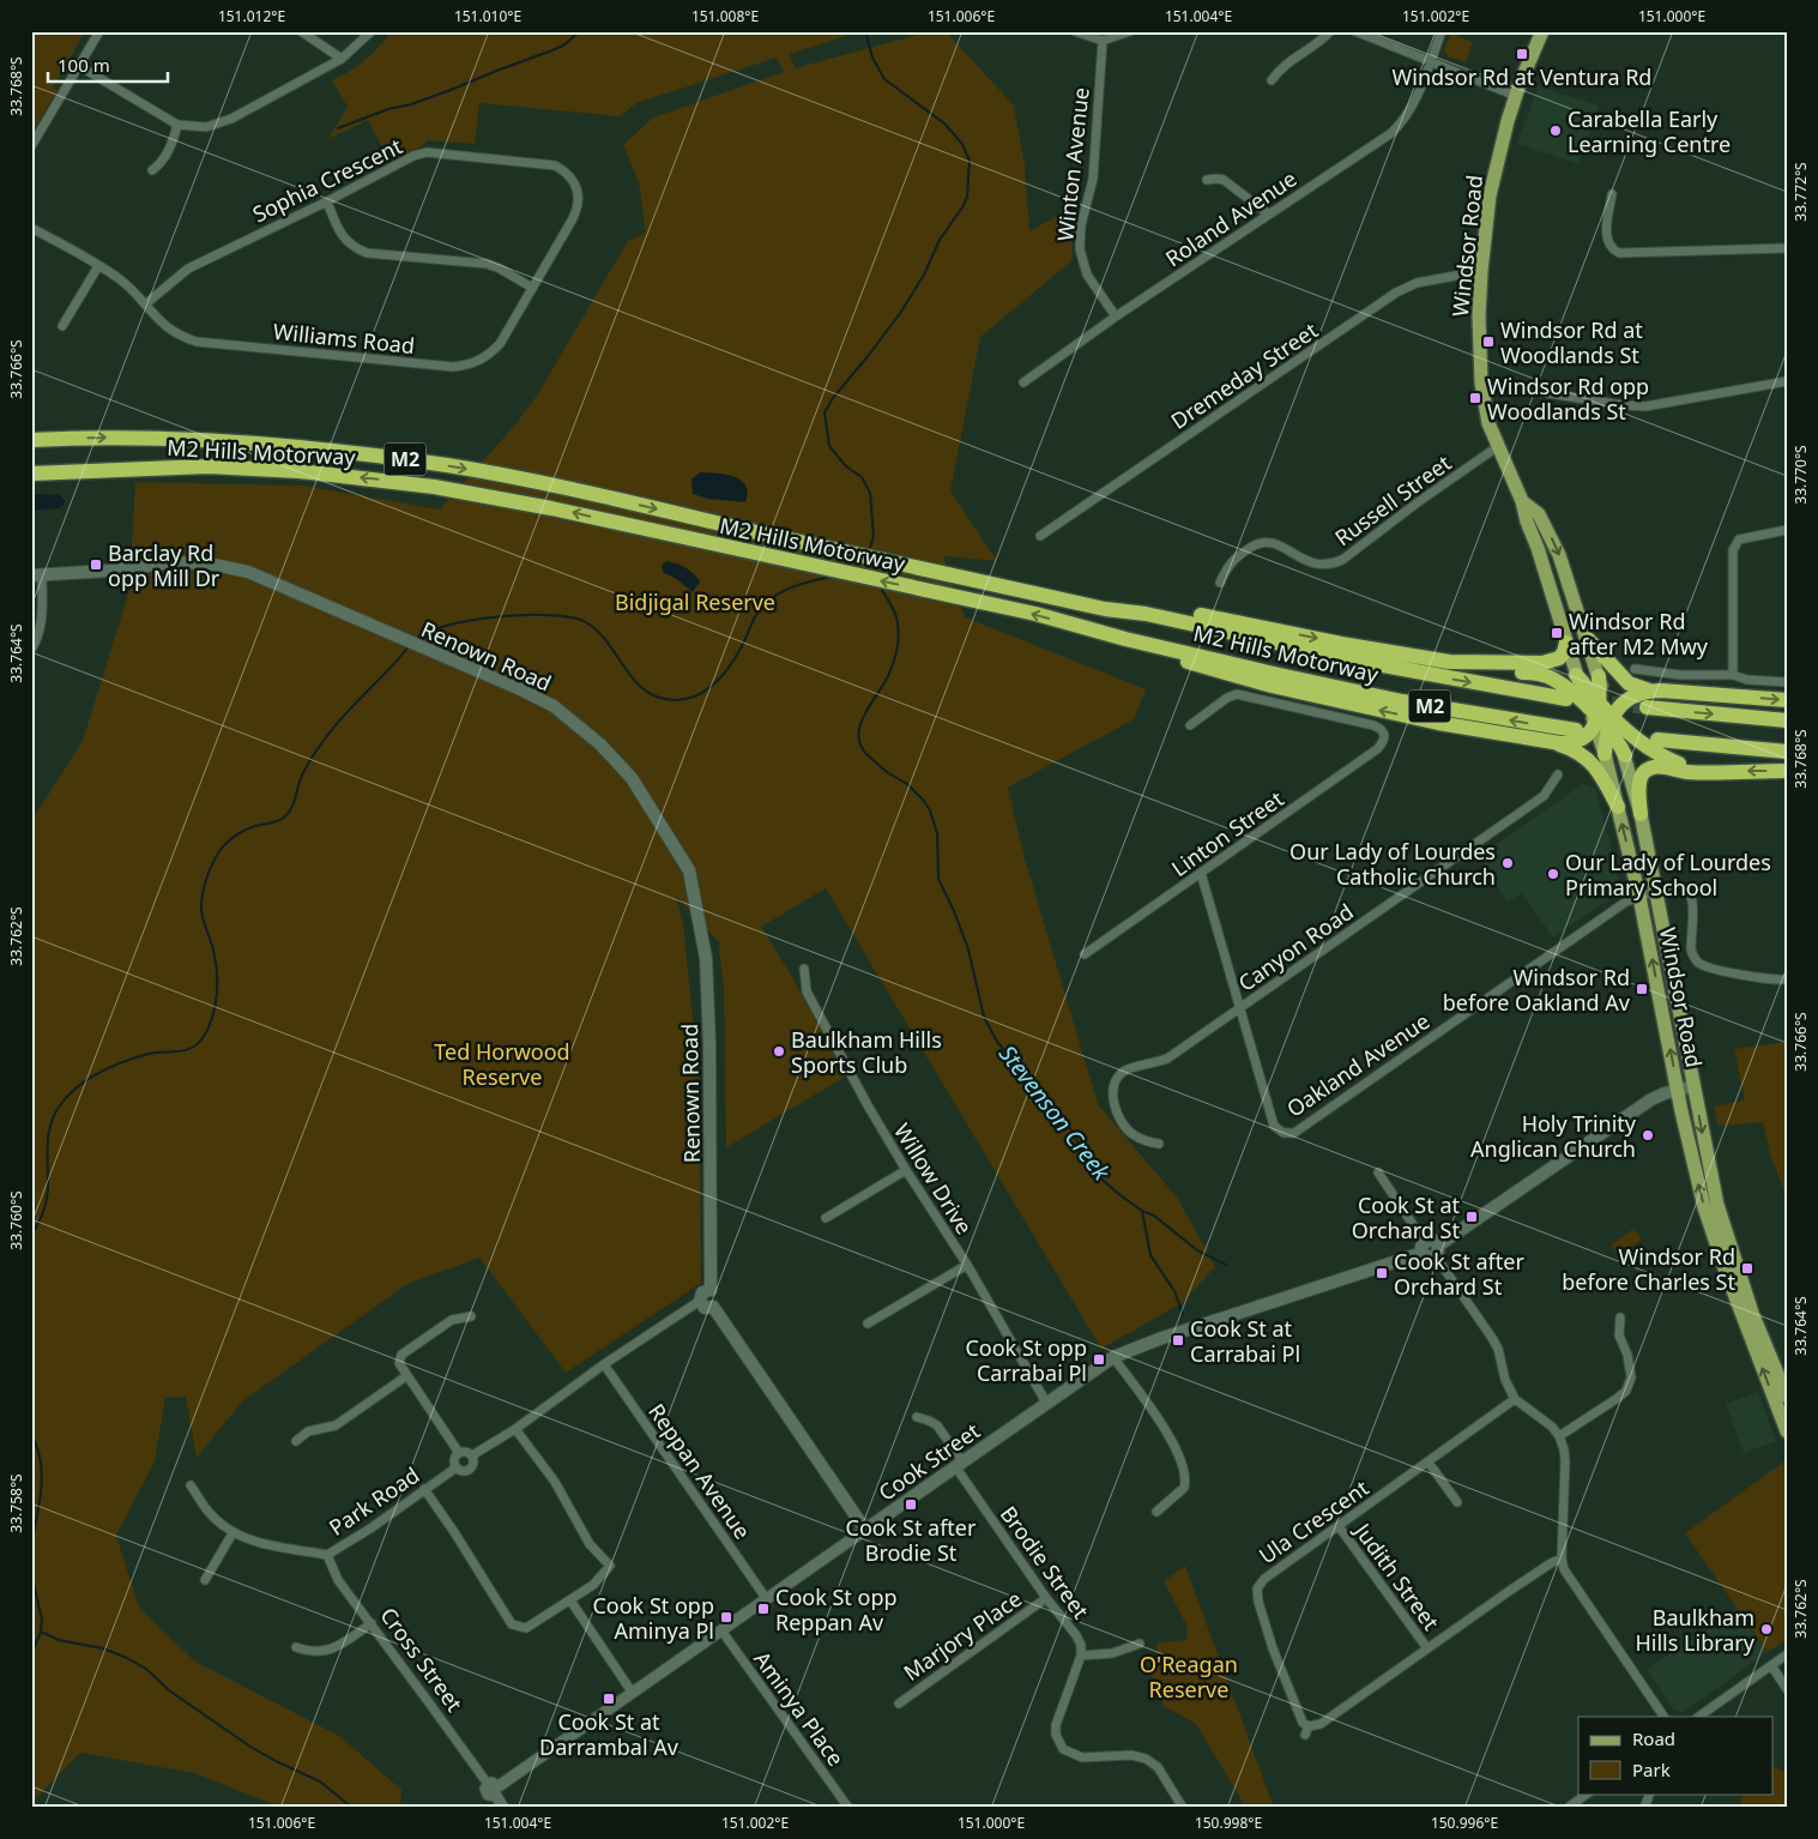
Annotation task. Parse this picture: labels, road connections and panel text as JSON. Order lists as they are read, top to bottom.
{
  "streets": {
    "highway": ["M2 Hills Motorway", "M2"],
    "main road": ["Windsor Road", "Renown Road", "Cook Street"],
    "street": [
      "Winton Avenue",
      "Sophia Crescent",
      "Roland Avenue",
      "Williams Road",
      "Dremeday Street",
      "Russell Street",
      "Linton Street",
      "Canyon Road",
      "Oakland Avenue",
      "Willow Drive",
      "Reppan Avenue",
      "Park Road",
      "Ula Crescent",
      "Brodie Street",
      "Judith Street",
      "Marjory Place",
      "Cross Street",
      "Aminya Place"
    ]
  },
  "crossings": [
    ["Winton Avenue", "Roland Avenue"],
    ["Sophia Crescent", "Williams Road"],
    ["Windsor Road", "Dremeday Street"],
    ["Windsor Road", "Russell Street"],
    ["Windsor Road", "Oakland Avenue"],
    ["Canyon Road", "Oakland Avenue"],
    ["Willow Drive", "Cook Street"],
    ["Cook Street", "Reppan Avenue"],
    ["Cook Street", "Brodie Street"],
    ["Cook Street", "Cross Street"],
    ["Cook Street", "Aminya Place"],
    ["Park Road", "Cross Street"],
    ["Ula Crescent", "Judith Street"],
    ["Brodie Street", "Marjory Place"]
  ],
  "water": ["Stevenson Creek"],
  "parks": ["Bidjigal Reserve", "Ted Horwood Reserve", "O'Reagan Reserve"],
  "places": {
    "transit": [
      "Windsor Rd at Ventura Rd",
      "Windsor Rd at Woodlands St",
      "Windsor Rd opp Woodlands St",
      "Barclay Rd opp Mill Dr",
      "Windsor Rd after M2 Mwy",
      "Windsor Rd before Oakland Av",
      "Cook St at Orchard St",
      "Windsor Rd before Charles St",
      "Cook St after Orchard St",
      "Cook St at Carrabai Pl",
      "Cook St opp Carrabai Pl",
      "Cook St after Brodie St",
      "Cook St opp Reppan Av",
      "Cook St opp Aminya Pl",
      "Cook St at Darrambal Av"
    ],
    "other": [
      "Carabella Early Learning Centre",
      "Our Lady of Lourdes Catholic Church",
      "Our Lady of Lourdes Primary School",
      "Baulkham Hills Sports Club",
      "Holy Trinity Anglican Church",
      "Baulkham Hills Library"
    ]
  },
  "legend": ["Road", "Park"],
  "scale_bar": "100 m",
  "coordinates": [
    "151.012°E",
    "151.010°E",
    "151.008°E",
    "151.006°E",
    "151.004°E",
    "151.002°E",
    "151.000°E",
    "33.768°S",
    "33.772°S",
    "33.766°S",
    "33.770°S",
    "33.764°S",
    "33.762°S",
    "33.760°S",
    "33.758°S",
    "150.998°E",
    "150.996°E"
  ]
}
